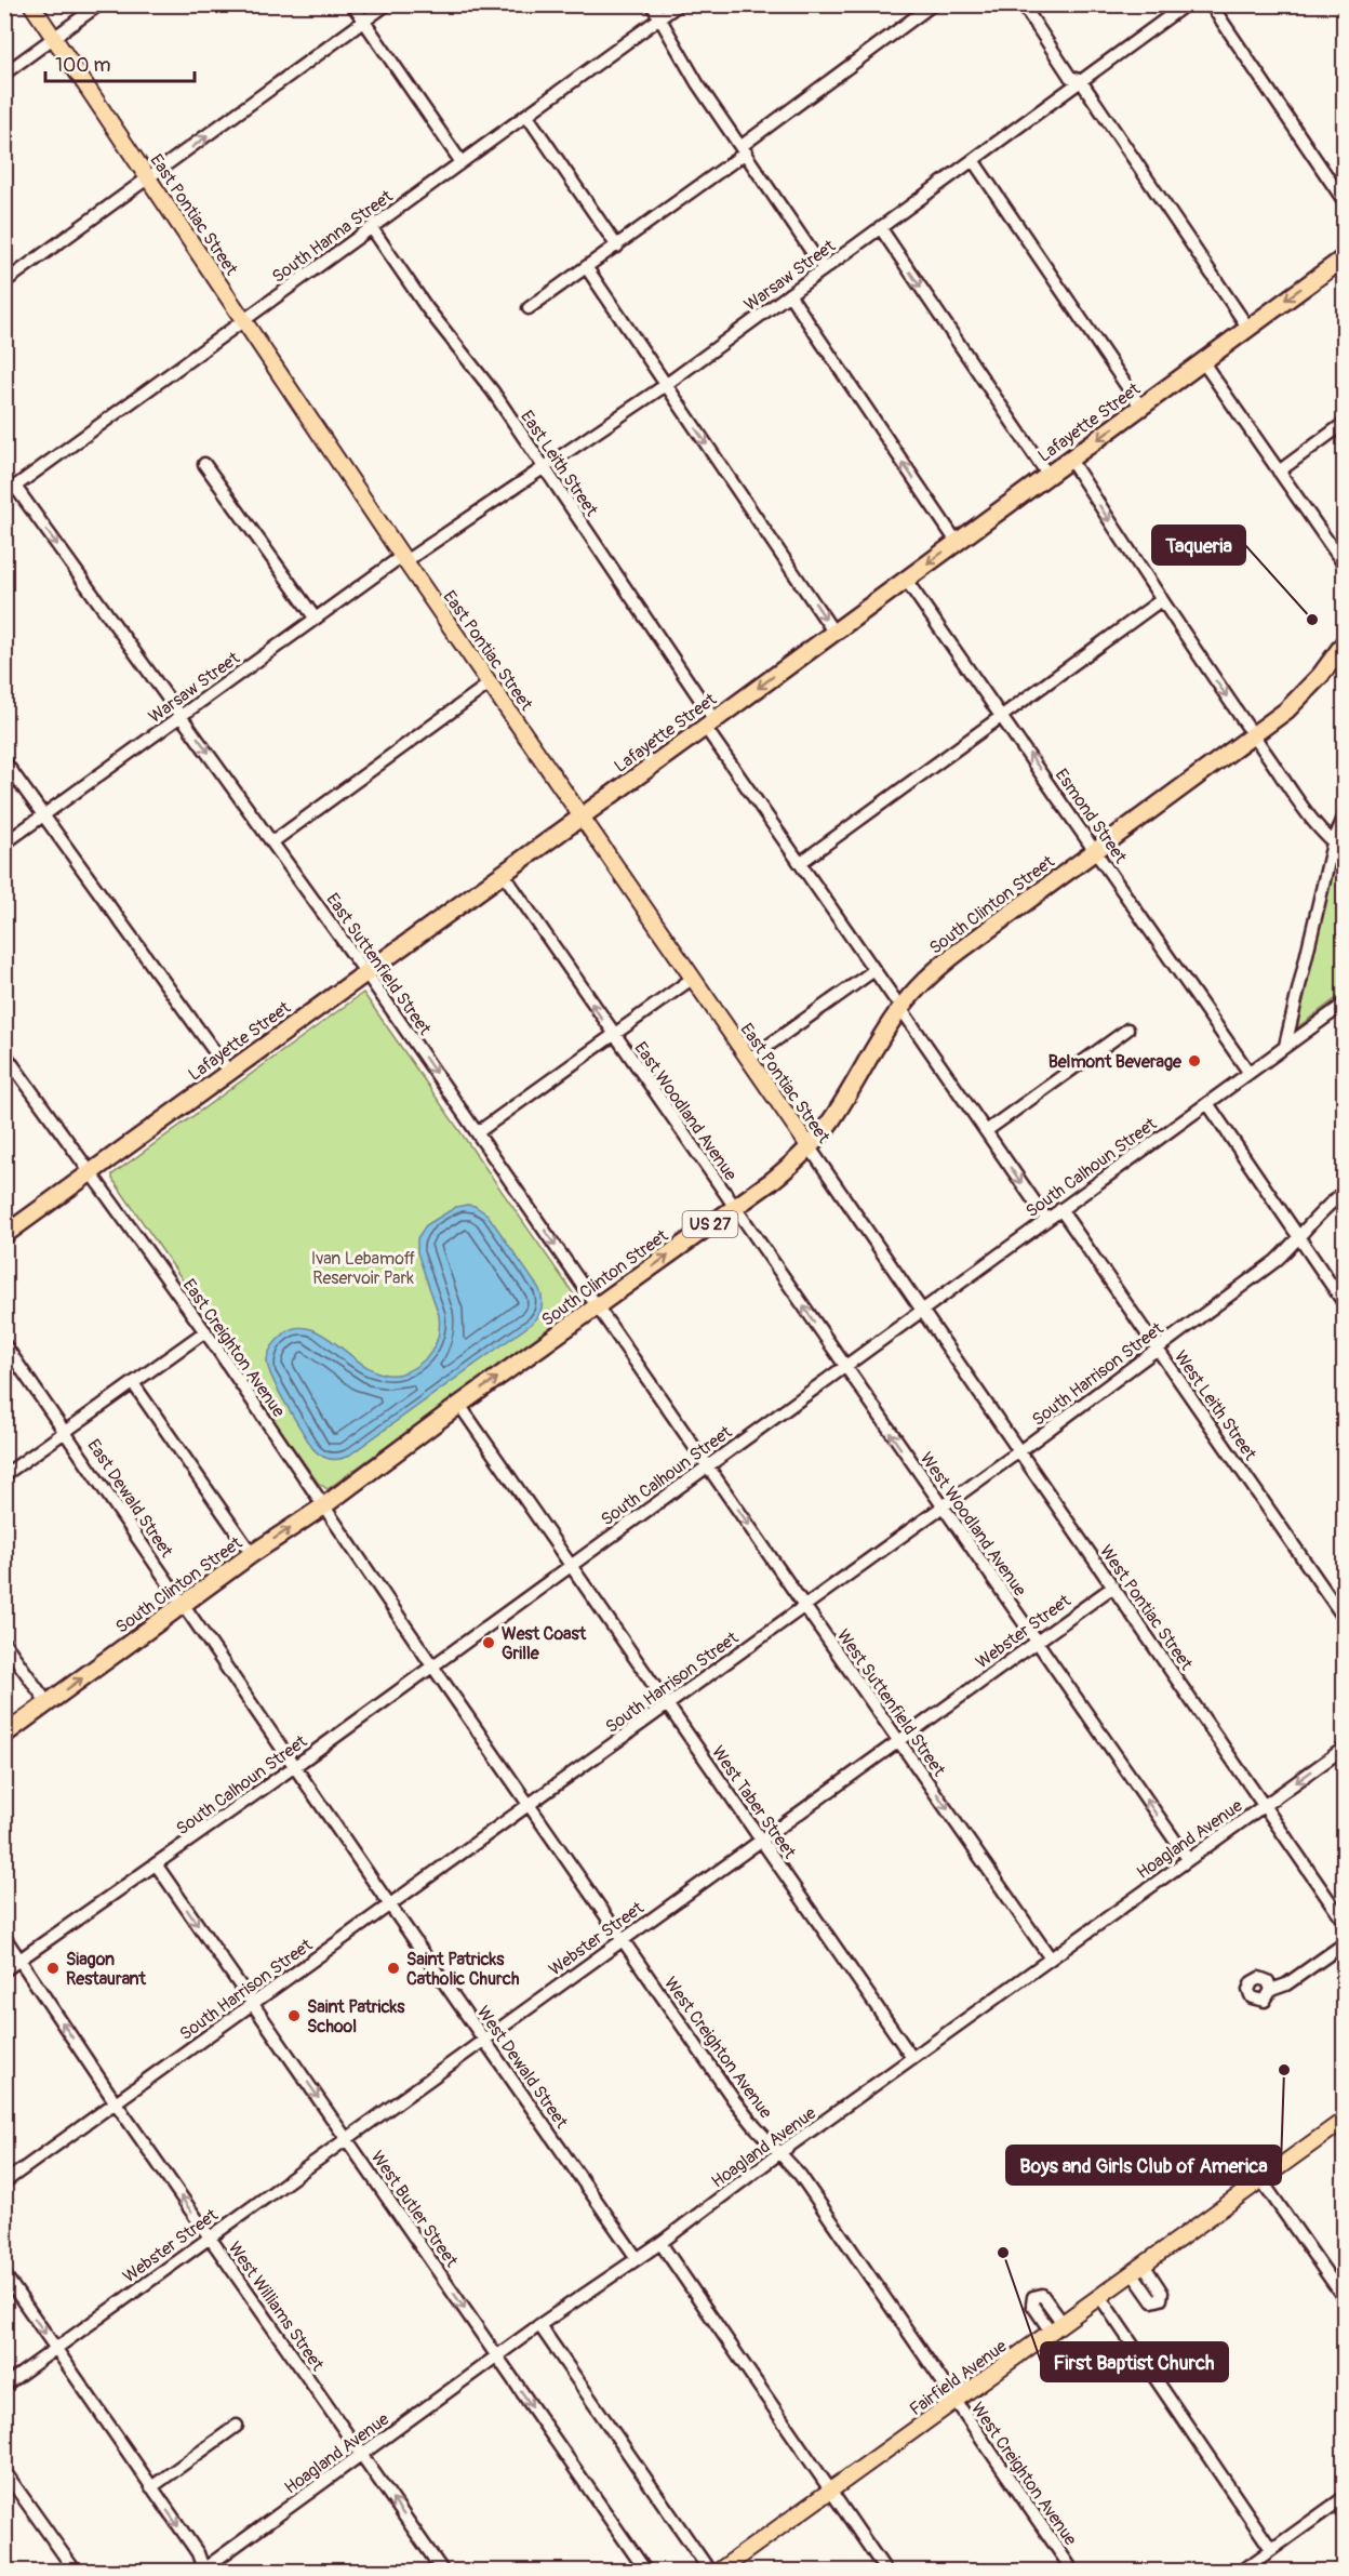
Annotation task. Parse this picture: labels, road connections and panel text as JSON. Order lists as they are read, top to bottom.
{
  "streets": {
    "highway": ["Lafayette Street", "South Clinton Street", "US 27"],
    "main road": ["East Pontiac Street", "Fairfield Avenue"],
    "street": [
      "South Hanna Street",
      "Warsaw Street",
      "East Leith Street",
      "Esmond Street",
      "East Suttenfield Street",
      "East Woodland Avenue",
      "South Calhoun Street",
      "East Creighton Avenue",
      "South Harrison Street",
      "West Leith Street",
      "East Dewald Street",
      "West Woodland Avenue",
      "West Pontiac Street",
      "Webster Street",
      "West Suttenfield Street",
      "West Taber Street",
      "Hoagland Avenue",
      "West Creighton Avenue",
      "West Dewald Street",
      "West Butler Street",
      "West Williams Street"
    ]
  },
  "crossings": [
    ["East Pontiac Street", "South Hanna Street"],
    ["East Pontiac Street", "Warsaw Street"],
    ["East Pontiac Street", "Lafayette Street"],
    ["East Pontiac Street", "South Clinton Street"],
    ["East Pontiac Street", "South Calhoun Street"],
    ["East Pontiac Street", "West Pontiac Street"],
    ["South Hanna Street", "East Leith Street"],
    ["South Hanna Street", "East Suttenfield Street"],
    ["Warsaw Street", "East Leith Street"],
    ["Warsaw Street", "East Suttenfield Street"],
    ["Lafayette Street", "East Leith Street"],
    ["Lafayette Street", "Esmond Street"],
    ["Lafayette Street", "East Suttenfield Street"],
    ["Lafayette Street", "East Woodland Avenue"],
    ["Lafayette Street", "East Creighton Avenue"],
    ["East Leith Street", "South Clinton Street"],
    ["East Leith Street", "South Calhoun Street"],
    ["Esmond Street", "South Clinton Street"],
    ["Esmond Street", "South Calhoun Street"],
    ["South Clinton Street", "East Suttenfield Street"],
    ["South Clinton Street", "East Woodland Avenue"],
    ["South Clinton Street", "East Creighton Avenue"],
    ["South Clinton Street", "East Dewald Street"],
    ["South Clinton Street", "West Taber Street"],
    ["East Suttenfield Street", "South Calhoun Street"],
    ["East Suttenfield Street", "West Suttenfield Street"],
    ["East Woodland Avenue", "South Calhoun Street"],
    ["East Woodland Avenue", "West Woodland Avenue"],
    ["South Calhoun Street", "East Creighton Avenue"],
    ["South Calhoun Street", "West Leith Street"],
    ["South Calhoun Street", "East Dewald Street"],
    ["South Calhoun Street", "West Woodland Avenue"],
    ["South Calhoun Street", "West Pontiac Street"],
    ["South Calhoun Street", "West Suttenfield Street"],
    ["South Calhoun Street", "West Taber Street"],
    ["South Calhoun Street", "West Creighton Avenue"],
    ["South Calhoun Street", "West Dewald Street"],
    ["South Calhoun Street", "West Butler Street"],
    ["South Calhoun Street", "West Williams Street"],
    ["East Creighton Avenue", "West Creighton Avenue"],
    ["South Harrison Street", "West Leith Street"],
    ["South Harrison Street", "West Woodland Avenue"],
    ["South Harrison Street", "West Pontiac Street"],
    ["South Harrison Street", "West Suttenfield Street"],
    ["South Harrison Street", "West Taber Street"],
    ["South Harrison Street", "West Creighton Avenue"],
    ["South Harrison Street", "West Dewald Street"],
    ["South Harrison Street", "West Butler Street"],
    ["South Harrison Street", "West Williams Street"],
    ["East Dewald Street", "West Dewald Street"],
    ["West Woodland Avenue", "Webster Street"],
    ["West Woodland Avenue", "Hoagland Avenue"],
    ["West Pontiac Street", "Webster Street"],
    ["West Pontiac Street", "Hoagland Avenue"],
    ["Webster Street", "West Suttenfield Street"],
    ["Webster Street", "West Taber Street"],
    ["Webster Street", "West Creighton Avenue"],
    ["Webster Street", "West Dewald Street"],
    ["Webster Street", "West Butler Street"],
    ["Webster Street", "West Williams Street"],
    ["West Suttenfield Street", "Hoagland Avenue"],
    ["West Taber Street", "Hoagland Avenue"],
    ["Hoagland Avenue", "West Creighton Avenue"],
    ["Hoagland Avenue", "West Dewald Street"],
    ["Hoagland Avenue", "West Butler Street"],
    ["Hoagland Avenue", "West Williams Street"],
    ["West Creighton Avenue", "Fairfield Avenue"]
  ],
  "one_way": [
    "East Suttenfield Street",
    "East Woodland Avenue",
    "West Woodland Avenue",
    "West Suttenfield Street",
    "West Williams Street"
  ],
  "parks": ["Ivan Lebamoff Reservoir Park"],
  "places": [
    "Taqueria",
    "Belmont Beverage",
    "West Coast Grille",
    "Siagon Restaurant",
    "Saint Patricks Catholic Church",
    "Saint Patricks School",
    "Boys and Girls Club of America",
    "First Baptist Church"
  ],
  "scale_bar": "100 m"
}
